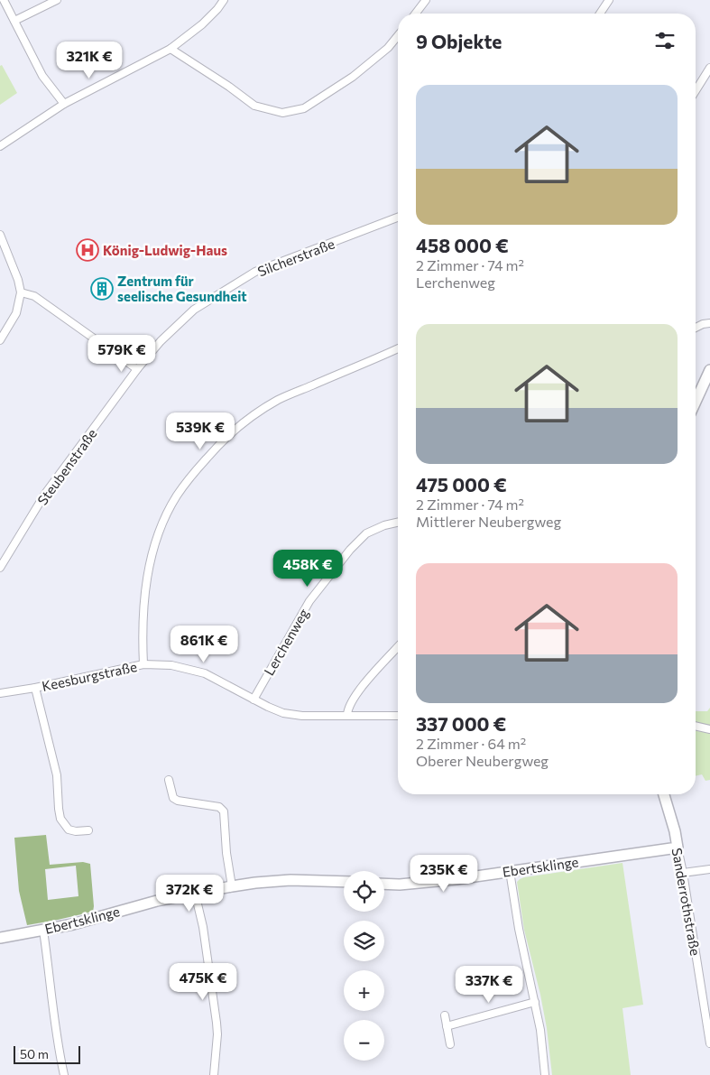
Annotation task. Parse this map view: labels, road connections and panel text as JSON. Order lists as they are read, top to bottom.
{
  "streets": {
    "street": [
      "Silcherstraße",
      "Steubenstraße",
      "Lerchenweg",
      "Keesburgstraße",
      "Ebertsklinge",
      "Sanderrothstraße"
    ]
  },
  "crossings": [
    ["Silcherstraße", "Steubenstraße"],
    ["Lerchenweg", "Keesburgstraße"],
    ["Ebertsklinge", "Sanderrothstraße"]
  ],
  "places": {
    "hospital": ["König-Ludwig-Haus"],
    "building": ["Zentrum für seelische Gesundheit"]
  },
  "scale_bar": "50 m",
  "page": {
    "heading": "9 Objekte",
    "price": [
      "321K €",
      "579K €",
      "539K €",
      "458K €",
      "861K €",
      "235K €",
      "372K €",
      "475K €",
      "337K €"
    ],
    "list": [
      {
        "name": "458 000 €",
        "note": "2 Zimmer · 74 m² · Lerchenweg"
      },
      {
        "name": "475 000 €",
        "note": "2 Zimmer · 74 m² · Mittlerer Neubergweg"
      },
      {
        "name": "337 000 €",
        "note": "2 Zimmer · 64 m² · Oberer Neubergweg"
      }
    ],
    "map_buttons": ["+", "−"],
    "scale": "50 m"
  }
}
